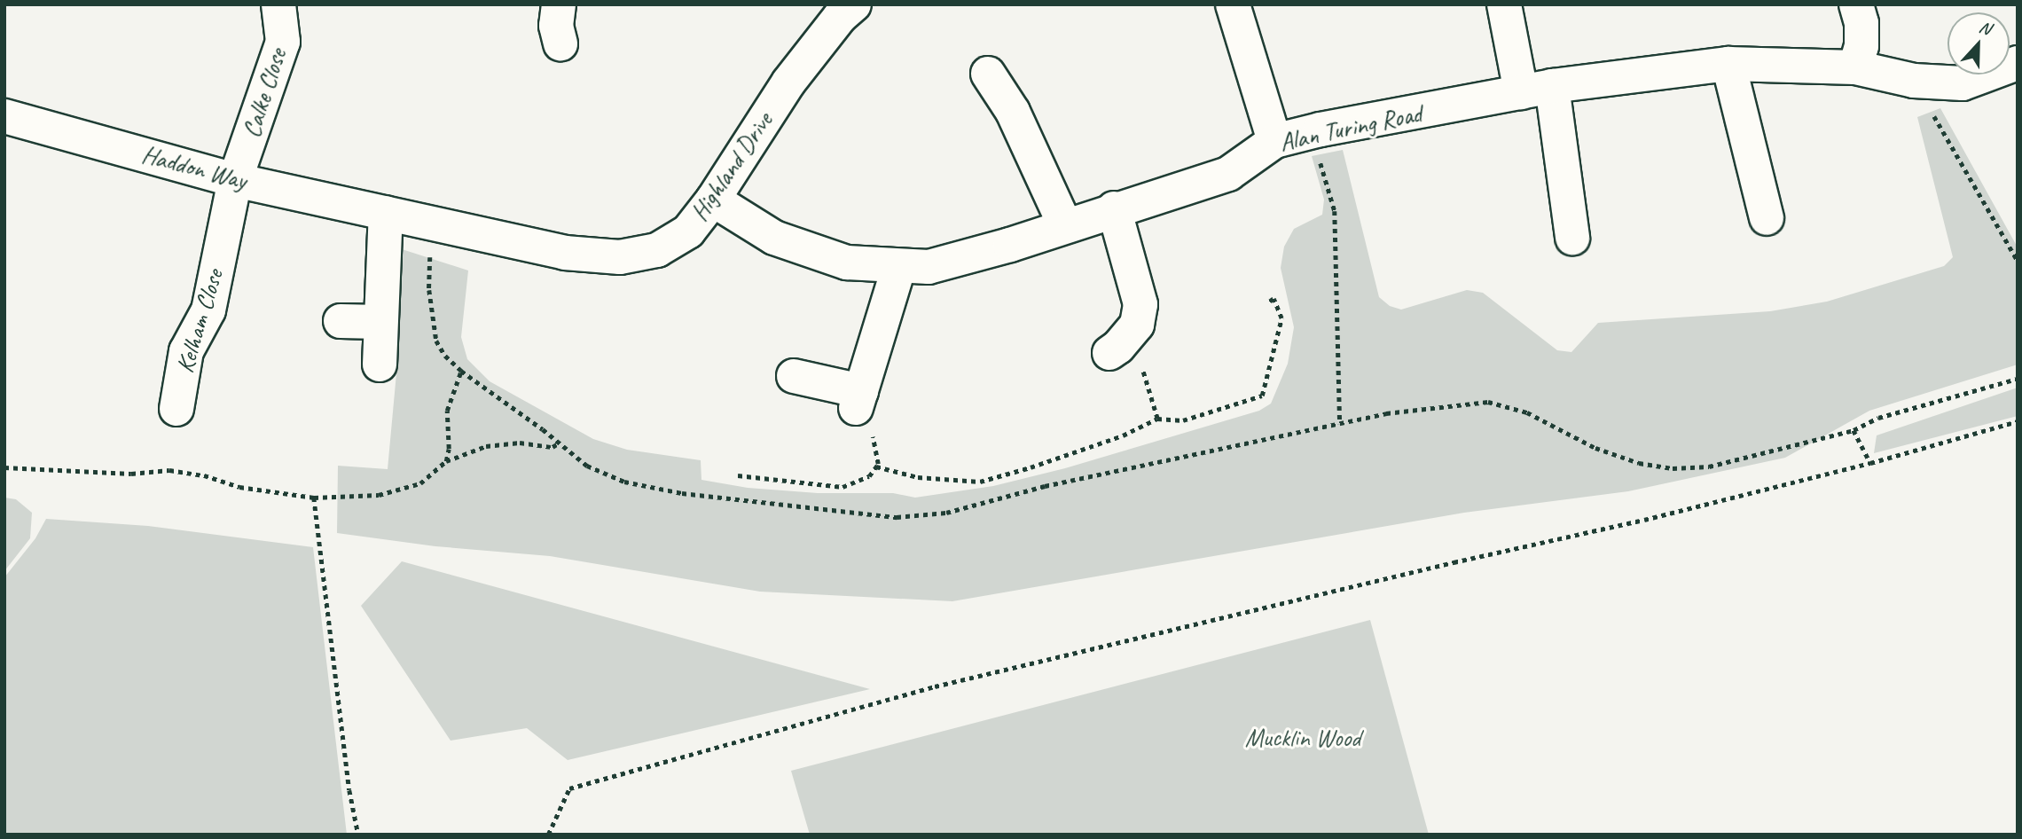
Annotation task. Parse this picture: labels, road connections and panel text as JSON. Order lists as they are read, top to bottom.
{
  "streets": {
    "street": [
      "Calke Close",
      "Alan Turing Road",
      "Highland Drive",
      "Haddon Way",
      "Kelham Close"
    ]
  },
  "crossings": [
    ["Calke Close", "Haddon Way"],
    ["Calke Close", "Kelham Close"],
    ["Alan Turing Road", "Highland Drive"],
    ["Highland Drive", "Haddon Way"],
    ["Haddon Way", "Kelham Close"]
  ],
  "parks": ["Mucklin Wood"],
  "north": "top"
}
